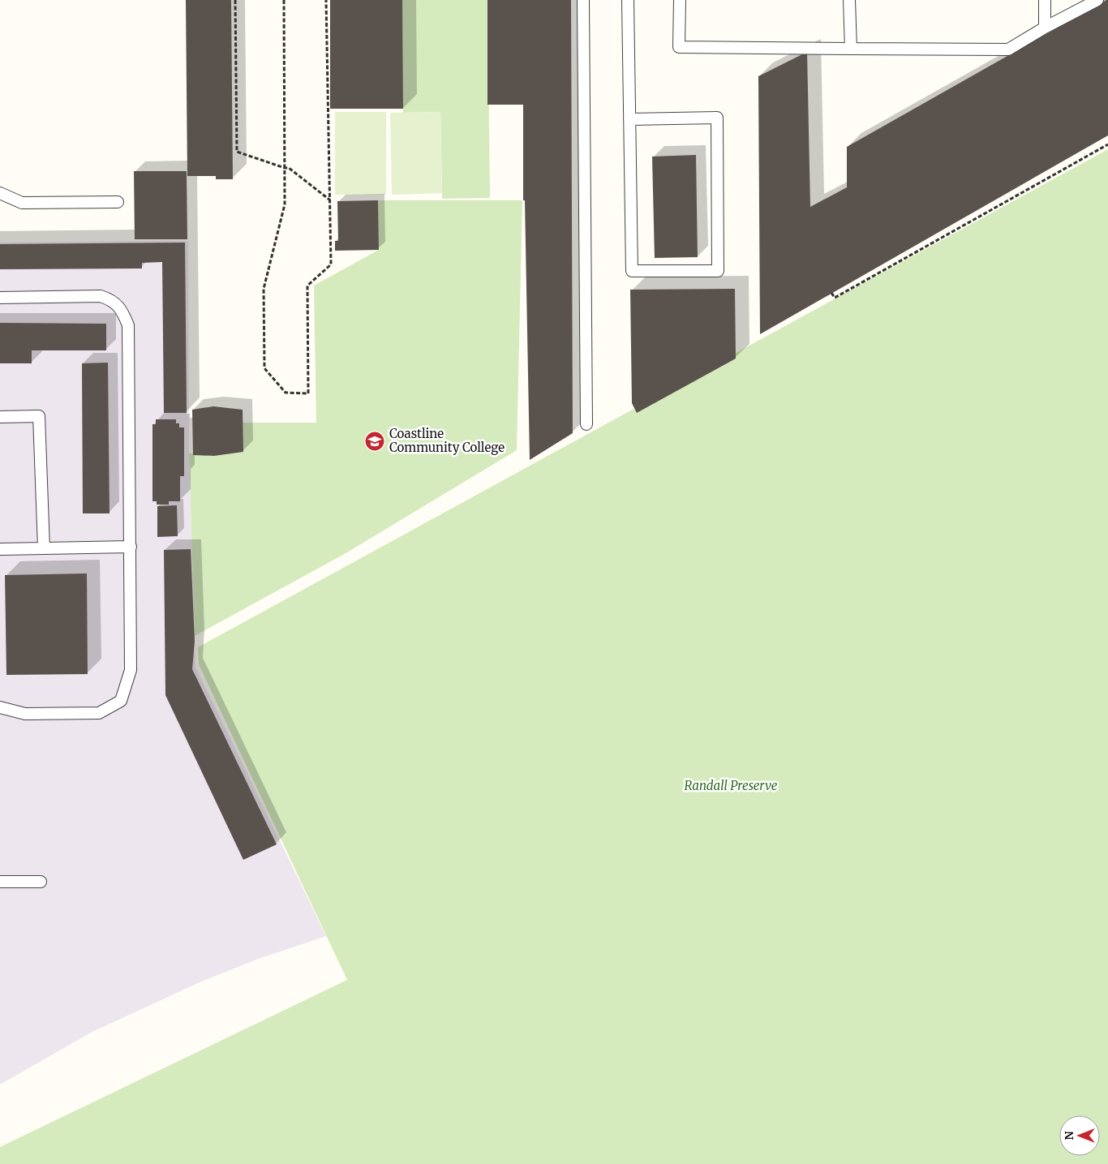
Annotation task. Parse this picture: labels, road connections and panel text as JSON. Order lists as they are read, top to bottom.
{
  "parks": ["Randall Preserve"],
  "places": {
    "school or university": ["Coastline Community College"]
  },
  "north": "left"
}
